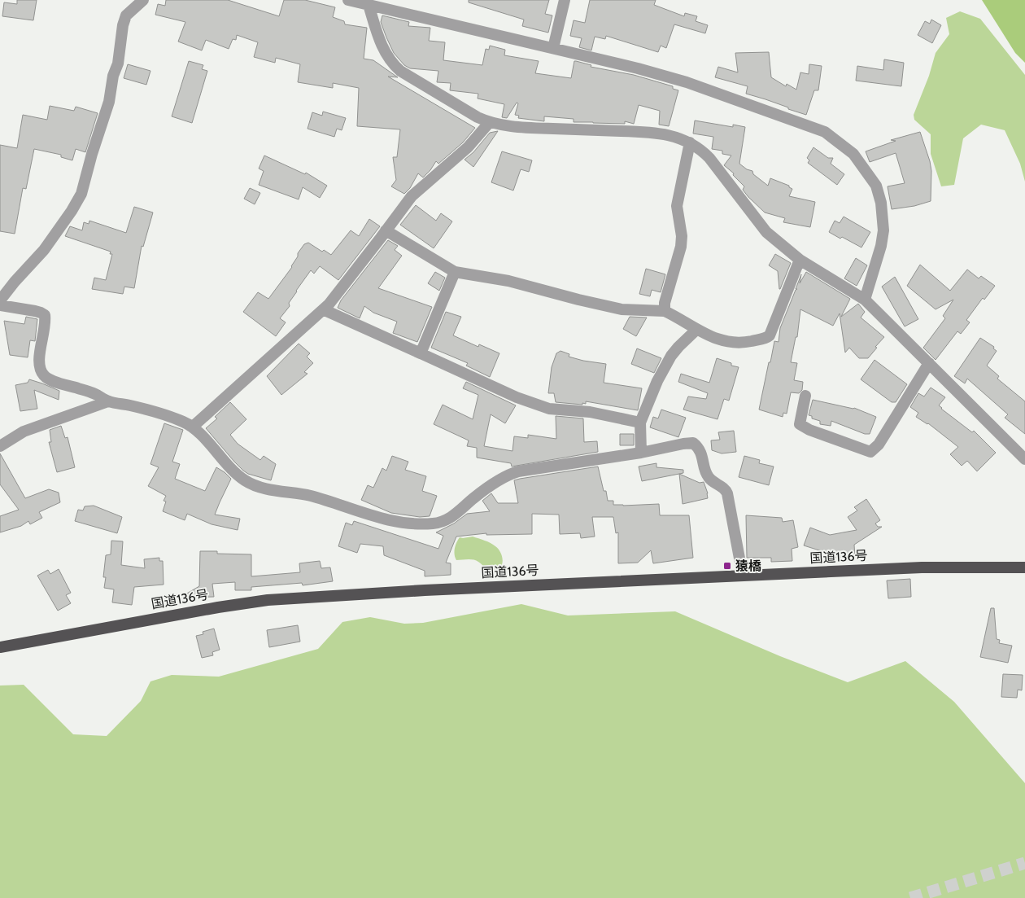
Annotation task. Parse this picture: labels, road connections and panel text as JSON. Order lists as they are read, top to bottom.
{
  "streets": {
    "highway": ["国道136号"]
  },
  "places": {
    "transit": ["猿橋"]
  }
}
